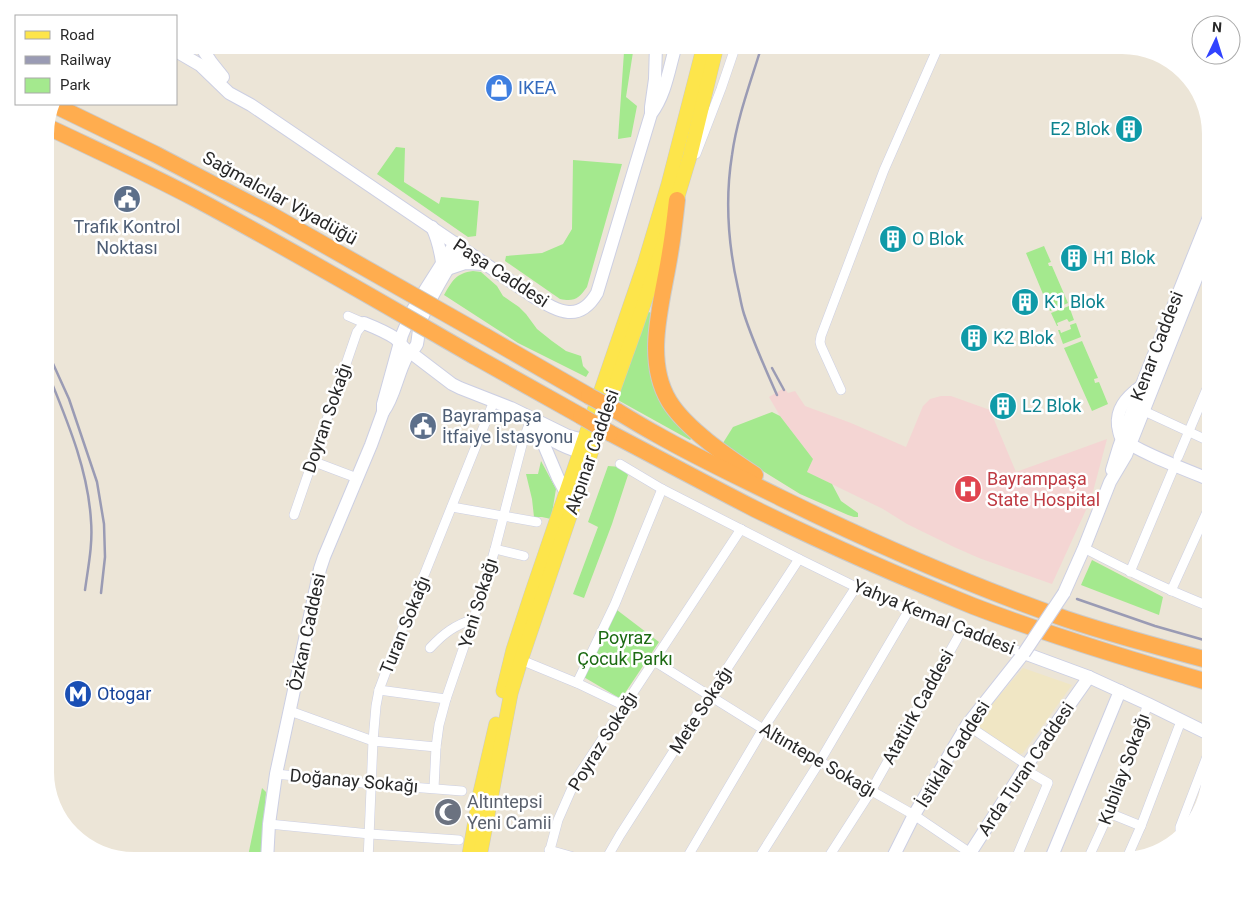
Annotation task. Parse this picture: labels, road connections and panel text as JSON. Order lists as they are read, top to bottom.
{
  "streets": {
    "highway": ["Sağmalcılar Viyadüğü"],
    "main road": ["Akpınar Caddesi"],
    "street": [
      "Paşa Caddesi",
      "Kenar Caddesi",
      "Doyran Sokağı",
      "Yeni Sokağı",
      "Yahya Kemal Caddesi",
      "Turan Sokağı",
      "Özkan Caddesi",
      "Atatürk Caddesi",
      "Mete Sokağı",
      "Poyraz Sokağı",
      "İstiklal Caddesi",
      "Altıntepe Sokağı",
      "Arda Turan Caddesi",
      "Kubilay Sokağı",
      "Doğanay Sokağı"
    ]
  },
  "crossings": [
    ["Kenar Caddesi", "Yahya Kemal Caddesi"],
    ["Kenar Caddesi", "İstiklal Caddesi"],
    ["Yeni Sokağı", "Doğanay Sokağı"],
    ["Yahya Kemal Caddesi", "Atatürk Caddesi"],
    ["Yahya Kemal Caddesi", "Mete Sokağı"],
    ["Yahya Kemal Caddesi", "Poyraz Sokağı"],
    ["Yahya Kemal Caddesi", "İstiklal Caddesi"],
    ["Yahya Kemal Caddesi", "Arda Turan Caddesi"],
    ["Yahya Kemal Caddesi", "Kubilay Sokağı"],
    ["Turan Sokağı", "Doğanay Sokağı"],
    ["Özkan Caddesi", "Doğanay Sokağı"],
    ["Atatürk Caddesi", "Altıntepe Sokağı"],
    ["Mete Sokağı", "Altıntepe Sokağı"],
    ["Poyraz Sokağı", "Altıntepe Sokağı"],
    ["İstiklal Caddesi", "Altıntepe Sokağı"]
  ],
  "parks": ["Poyraz Çocuk Parkı"],
  "places": {
    "shop": ["IKEA"],
    "building": [
      "E2 Blok",
      "O Blok",
      "H1 Blok",
      "K1 Blok",
      "K2 Blok",
      "L2 Blok"
    ],
    "public building": ["Trafik Kontrol Noktası", "Bayrampaşa İtfaiye İstasyonu"],
    "hospital": ["Bayrampaşa State Hospital"],
    "metro station": ["Otogar"],
    "mosque": ["Altıntepsi Yeni Camii"]
  },
  "legend": ["Road", "Railway", "Park"],
  "north": "top"
}
